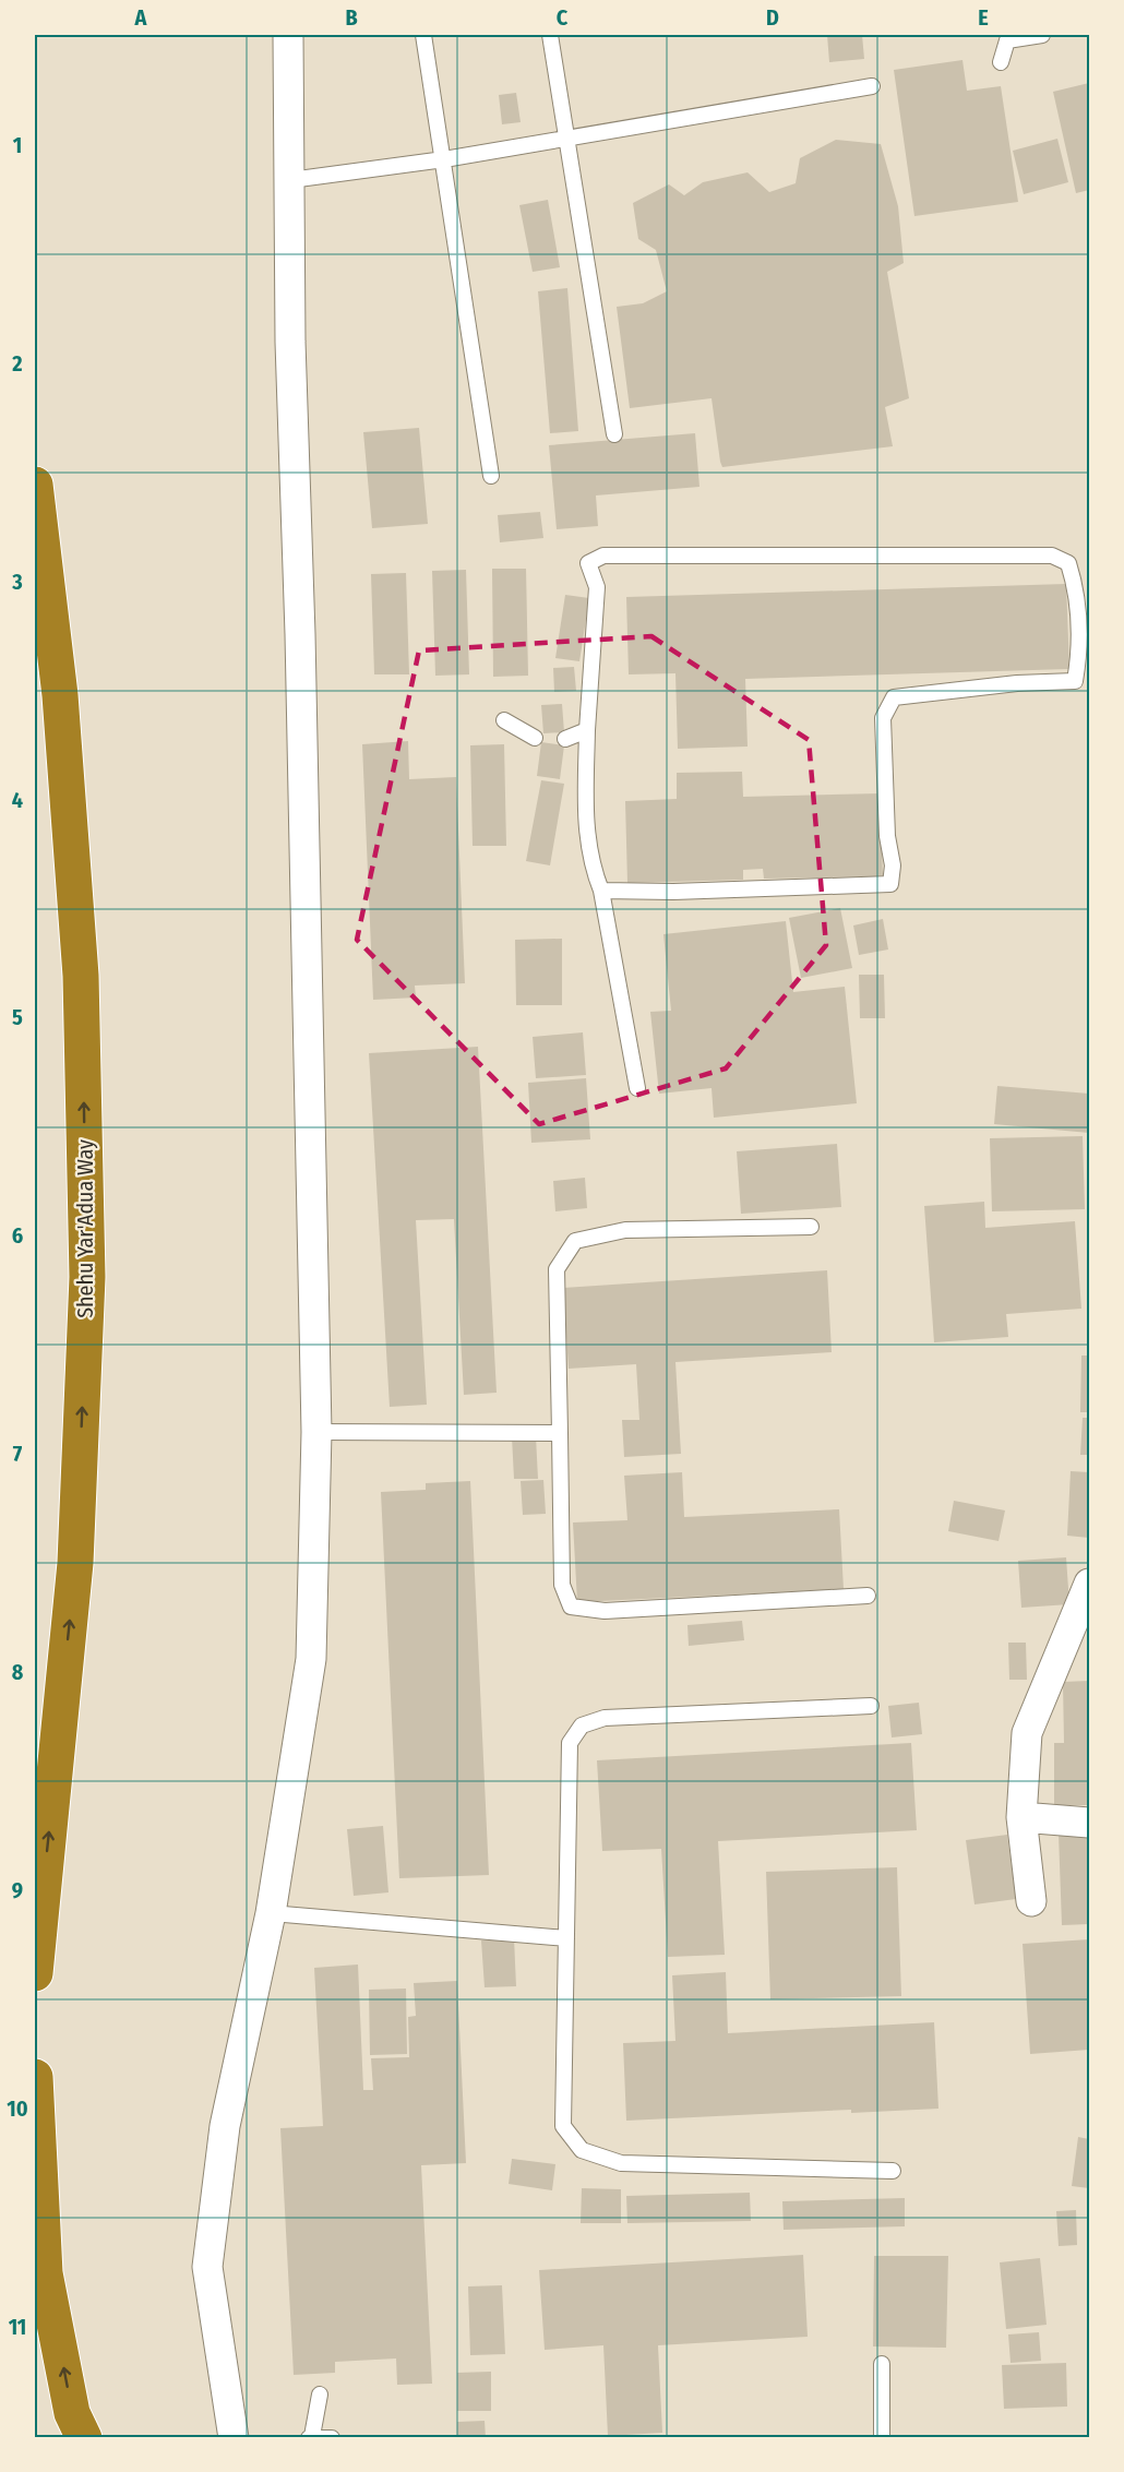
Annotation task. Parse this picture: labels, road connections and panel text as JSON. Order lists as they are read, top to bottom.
{
  "streets": {
    "highway": ["Shehu Yar'Adua Way"]
  },
  "one_way": ["Shehu Yar'Adua Way"],
  "grid": {
    "columns": [
      "A",
      "B",
      "C",
      "D",
      "E"
    ],
    "rows": [
      "1",
      "2",
      "3",
      "4",
      "5",
      "6",
      "7",
      "8",
      "9",
      "10",
      "11"
    ]
  }
}
